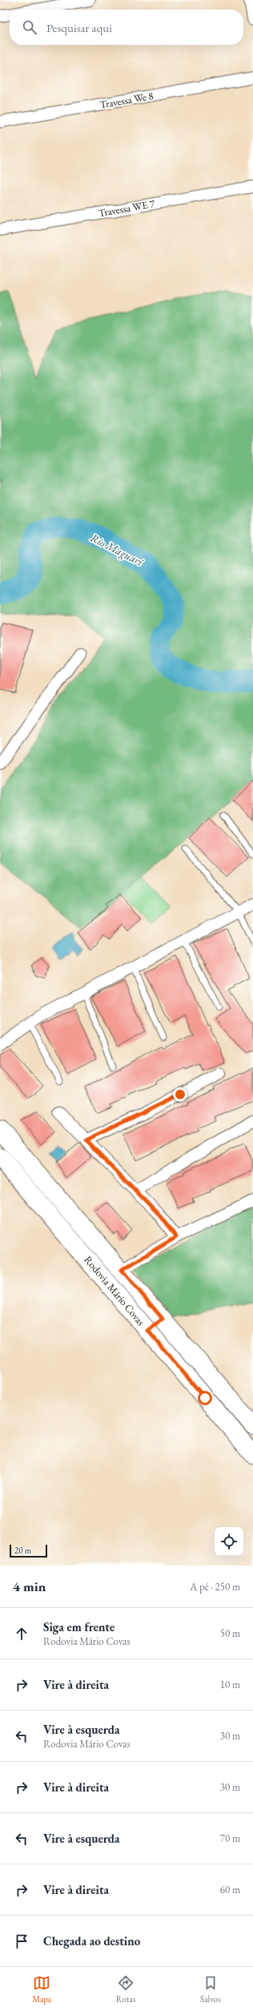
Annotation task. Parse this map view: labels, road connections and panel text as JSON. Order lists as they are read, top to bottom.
{
  "streets": {
    "main road": ["Rodovia Mário Covas"],
    "street": ["Travessa We 8", "Travessa WE 7"]
  },
  "water": ["Rio Maguari"],
  "scale_bar": "20 m",
  "page": {
    "search": "Pesquisar aqui",
    "scale": "20 m",
    "heading": ["4 min", "A pé · 250 m"],
    "list": [
      ["Siga em frente", "Rodovia Mário Covas", "50 m"],
      ["Vire à direita", "10 m"],
      ["Vire à esquerda", "Rodovia Mário Covas", "30 m"],
      ["Vire à direita", "30 m"],
      ["Vire à esquerda", "70 m"],
      ["Vire à direita", "60 m"],
      "Chegada ao destino"
    ],
    "nav": ["Mapa", "Rotas", "Salvos"]
  }
}
